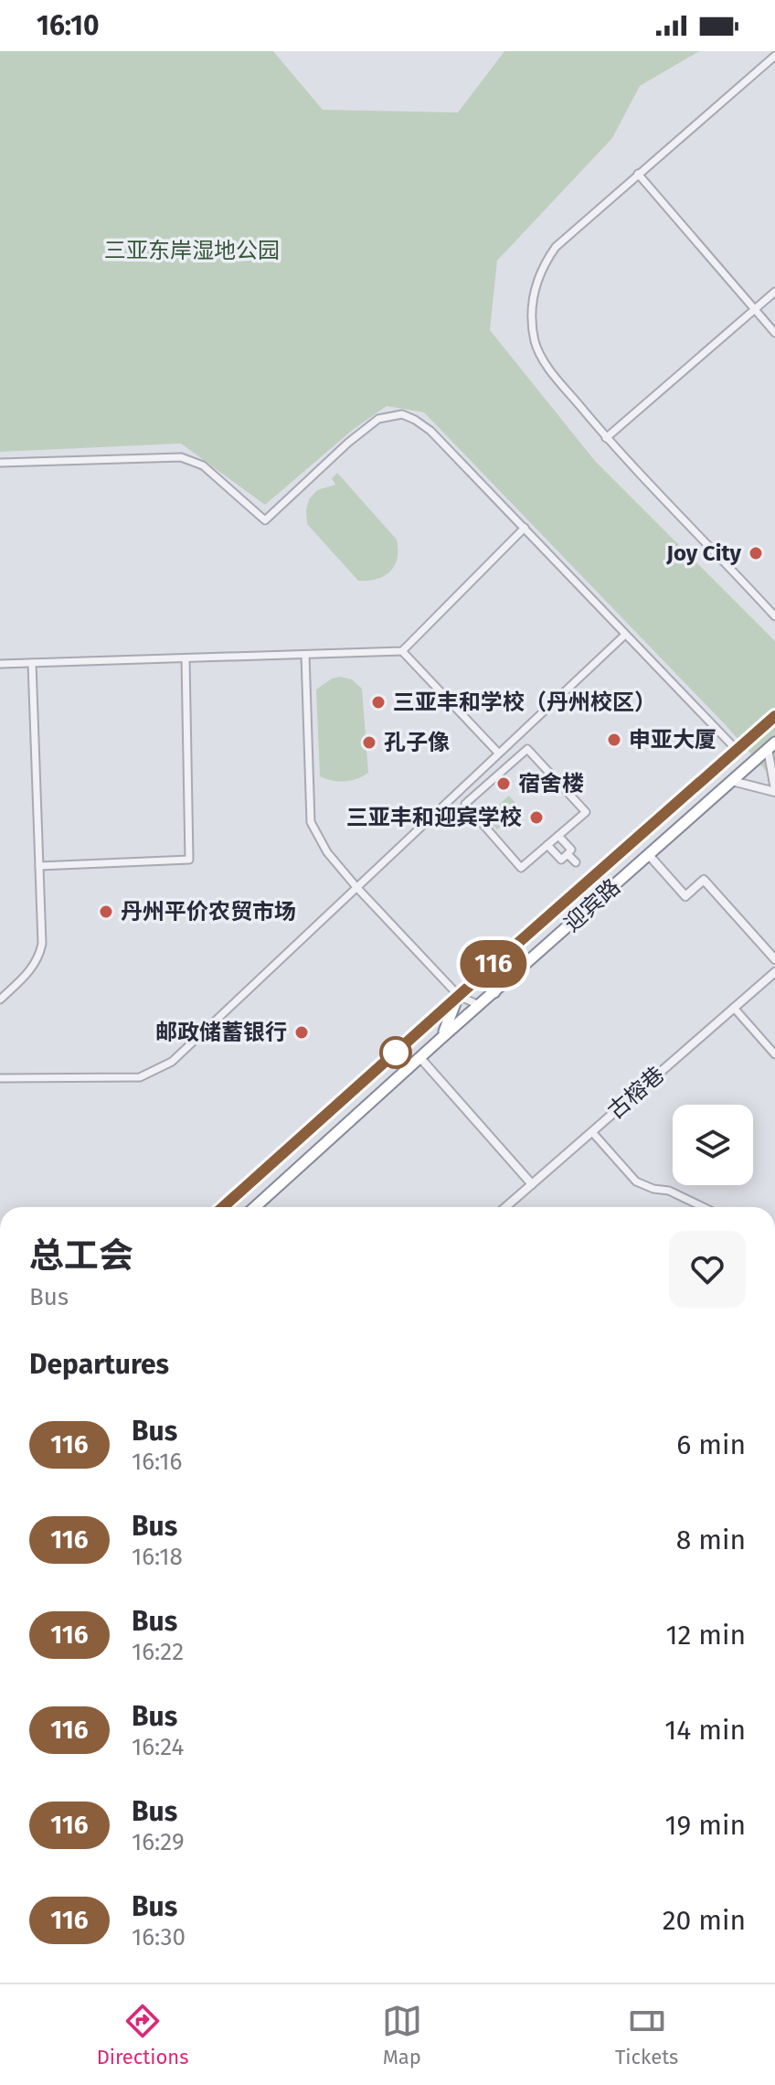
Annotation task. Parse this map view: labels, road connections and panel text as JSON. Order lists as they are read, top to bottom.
{
  "streets": {
    "main road": ["迎宾路"],
    "street": ["古榕巷"]
  },
  "parks": ["三亚东岸湿地公园"],
  "places": [
    "Joy City",
    "三亚丰和学校（丹州校区）",
    "申亚大厦",
    "孔子像",
    "宿舍楼",
    "三亚丰和迎宾学校",
    "丹州平价农贸市场",
    "邮政储蓄银行"
  ],
  "lines": ["bus line 116"],
  "page": {
    "status": "16:10",
    "on_map": "116",
    "heading": [
      ["总工会", "Bus"],
      "Departures"
    ],
    "list": [
      {
        "mark": "116",
        "name": "Bus",
        "note": "16:16",
        "value": "6 min"
      },
      {
        "mark": "116",
        "name": "Bus",
        "note": "16:18",
        "value": "8 min"
      },
      {
        "mark": "116",
        "name": "Bus",
        "note": "16:22",
        "value": "12 min"
      },
      {
        "mark": "116",
        "name": "Bus",
        "note": "16:24",
        "value": "14 min"
      },
      {
        "mark": "116",
        "name": "Bus",
        "note": "16:29",
        "value": "19 min"
      },
      {
        "mark": "116",
        "name": "Bus",
        "note": "16:30",
        "value": "20 min"
      }
    ],
    "tabs": ["Directions", "Map", "Tickets"]
  }
}
